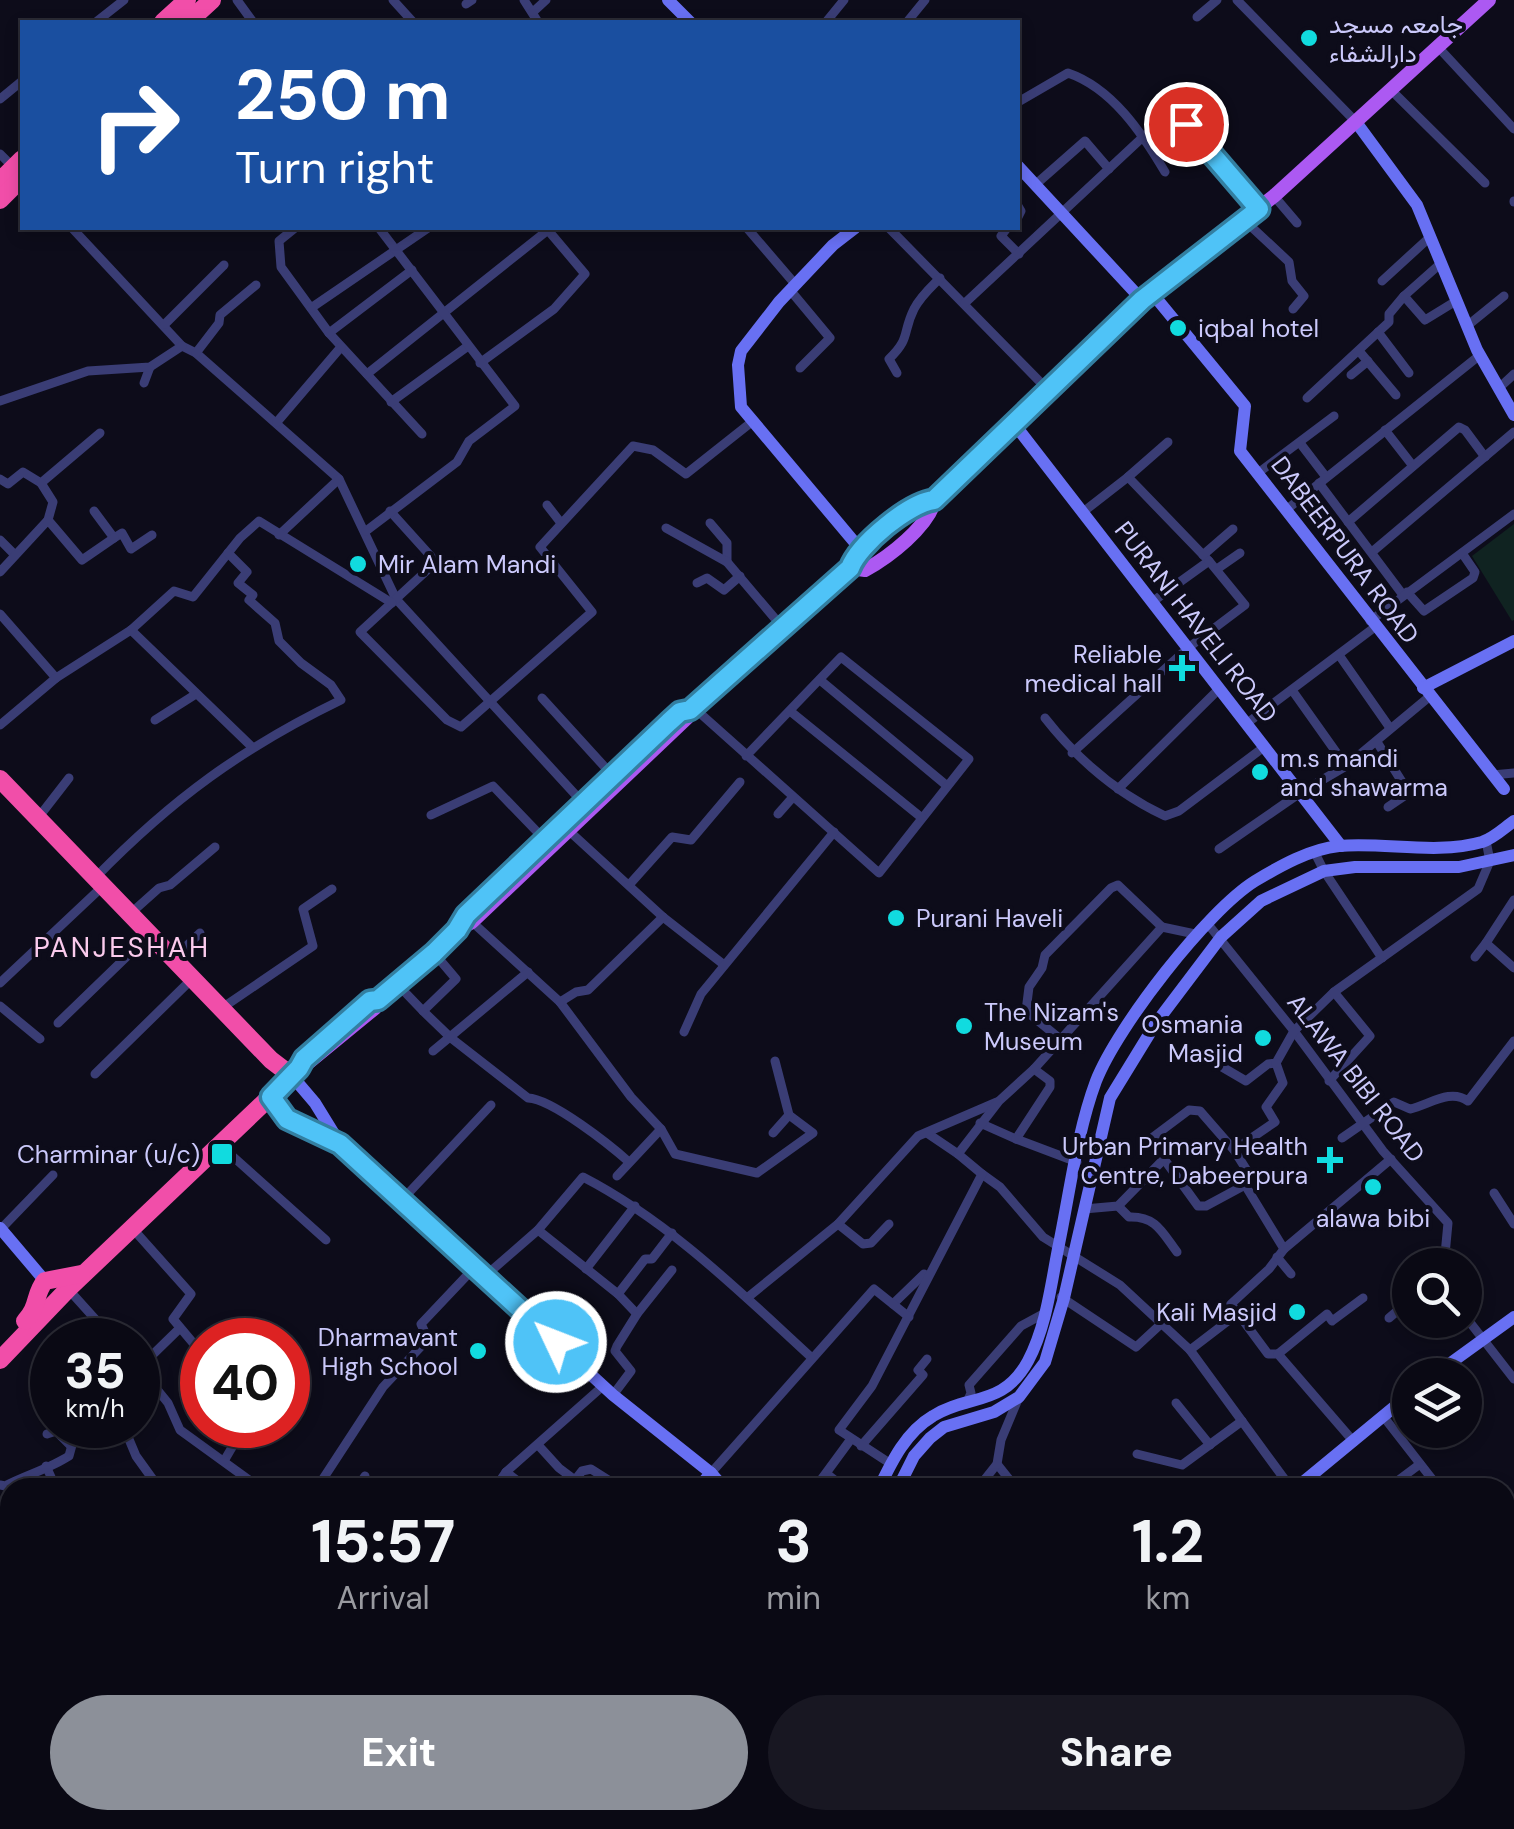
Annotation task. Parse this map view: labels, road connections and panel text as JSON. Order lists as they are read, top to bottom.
{
  "streets": {
    "street": ["DABEERPURA ROAD", "PURANI HAVELI ROAD", "ALAWA BIBI ROAD"]
  },
  "districts": ["PANJESHAH"],
  "places": {
    "other": [
      "جامعہ مسجد دارالشفاء",
      "iqbal hotel",
      "Mir Alam Mandi",
      "m.s mandi and shawarma",
      "Purani Haveli",
      "The Nizam's Museum",
      "Osmania Masjid",
      "alawa bibi",
      "Kali Masjid",
      "Dharmavant High School"
    ],
    "health": ["Reliable medical hall", "Urban Primary Health Centre, Dabeerpura"],
    "transit": ["Charminar (u/c)"]
  },
  "page": {
    "turn": ["250 m", "Turn right"],
    "speed": "35 km/h",
    "limit": "40",
    "eta": [
      "15:57",
      "Arrival",
      "3",
      "min",
      "1.2",
      "km"
    ],
    "buttons": ["Exit", "Share"]
  }
}
